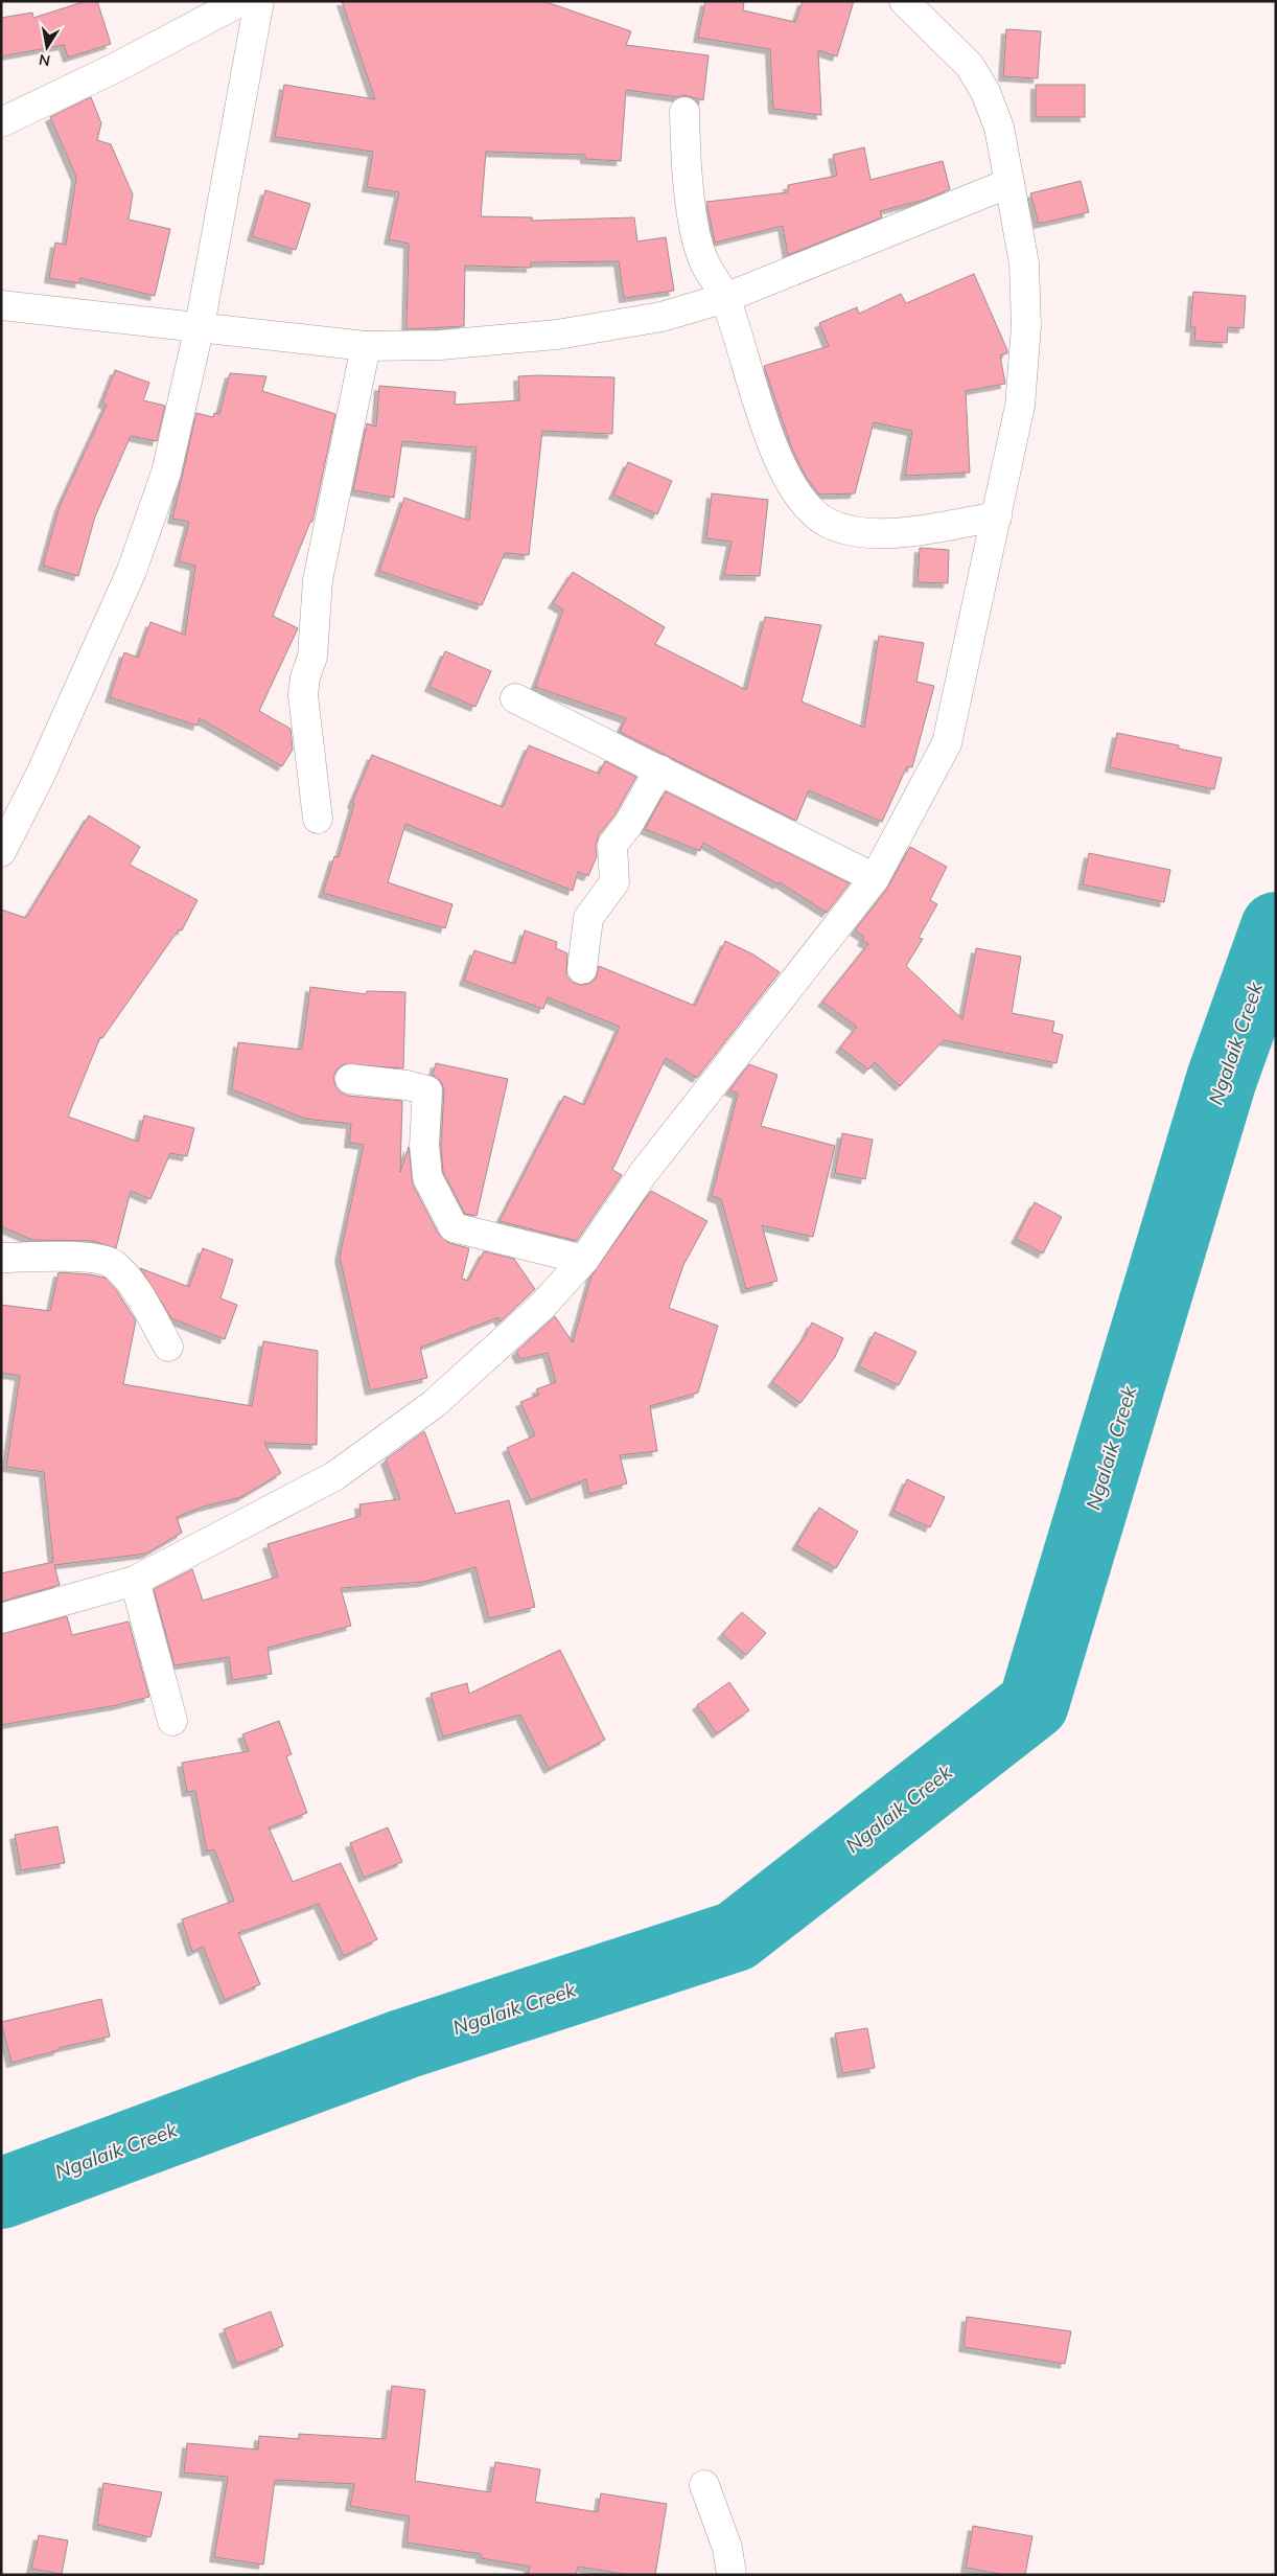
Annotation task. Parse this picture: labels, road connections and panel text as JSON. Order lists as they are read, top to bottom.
{
  "water": ["Ngalaik Creek"],
  "north": "bottom"
}
